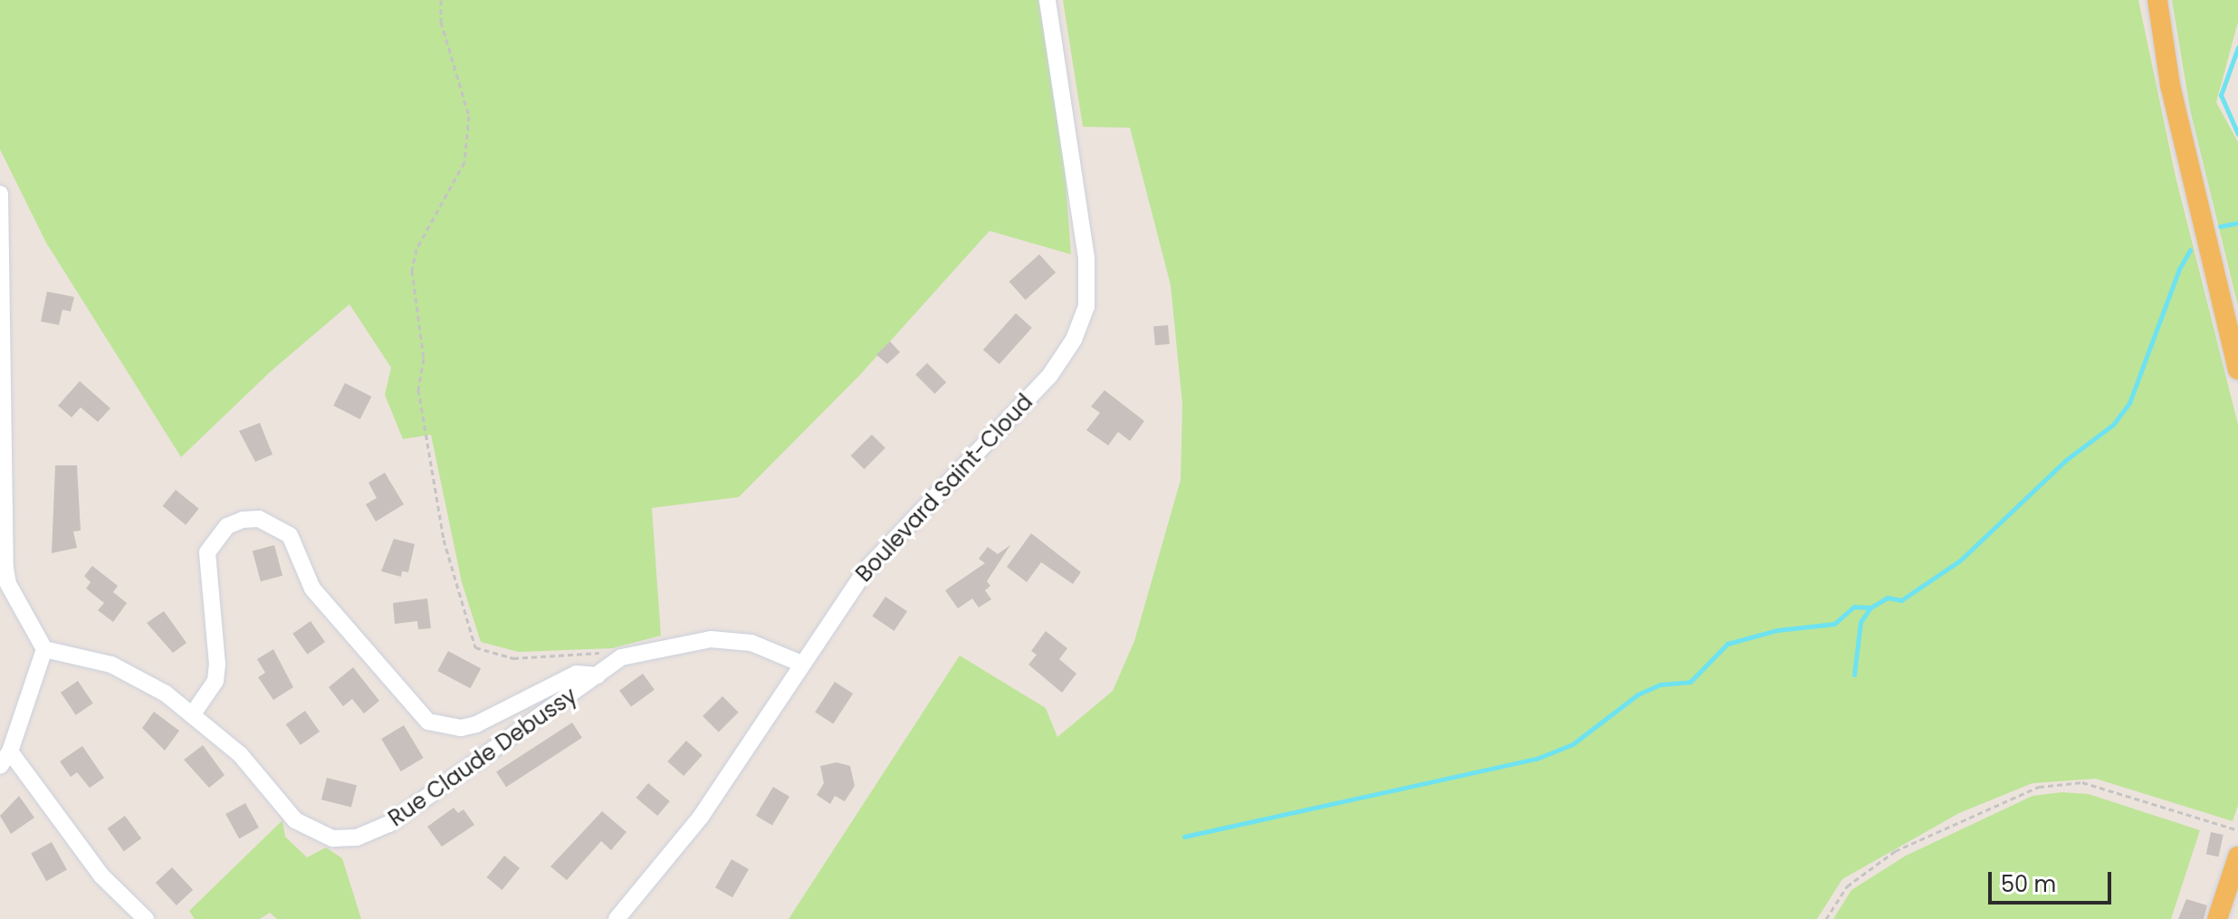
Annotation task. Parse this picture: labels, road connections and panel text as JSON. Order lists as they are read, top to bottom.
{
  "streets": {
    "street": ["Boulevard Saint-Cloud", "Rue Claude Debussy"]
  },
  "crossings": [
    ["Boulevard Saint-Cloud", "Rue Claude Debussy"]
  ],
  "scale_bar": "50 m"
}
